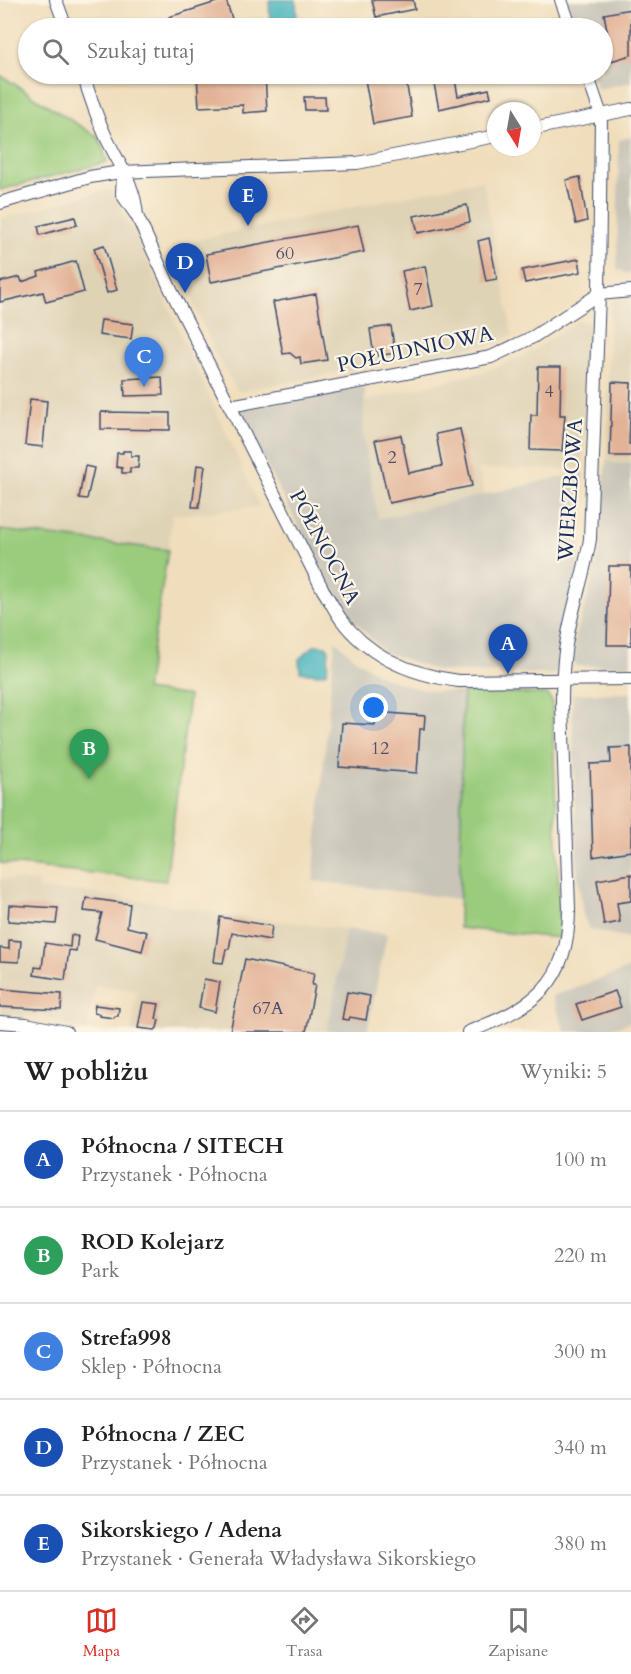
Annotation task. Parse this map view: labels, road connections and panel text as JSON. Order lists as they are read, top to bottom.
{
  "streets": {
    "street": ["POŁUDNIOWA", "WIERZBOWA", "PÓŁNOCNA"]
  },
  "crossings": [
    ["POŁUDNIOWA", "WIERZBOWA"],
    ["POŁUDNIOWA", "PÓŁNOCNA"],
    ["WIERZBOWA", "PÓŁNOCNA"]
  ],
  "house_numbers": [
    "60",
    "7",
    "4",
    "2",
    "12",
    "67A"
  ],
  "north": "bottom",
  "page": {
    "search": "Szukaj tutaj",
    "pins": [
      "E",
      "D",
      "C",
      "A",
      "B"
    ],
    "heading": ["W pobliżu", "Wyniki: 5"],
    "list": [
      {
        "mark": "A",
        "name": "Północna / SITECH",
        "note": "Przystanek · Północna",
        "value": "100 m"
      },
      {
        "mark": "B",
        "name": "ROD Kolejarz",
        "note": "Park",
        "value": "220 m"
      },
      {
        "mark": "C",
        "name": "Strefa998",
        "note": "Sklep · Północna",
        "value": "300 m"
      },
      {
        "mark": "D",
        "name": "Północna / ZEC",
        "note": "Przystanek · Północna",
        "value": "340 m"
      },
      {
        "mark": "E",
        "name": "Sikorskiego / Adena",
        "note": "Przystanek · Generała Władysława Sikorskiego",
        "value": "380 m"
      }
    ],
    "nav": ["Mapa", "Trasa", "Zapisane"]
  }
}
